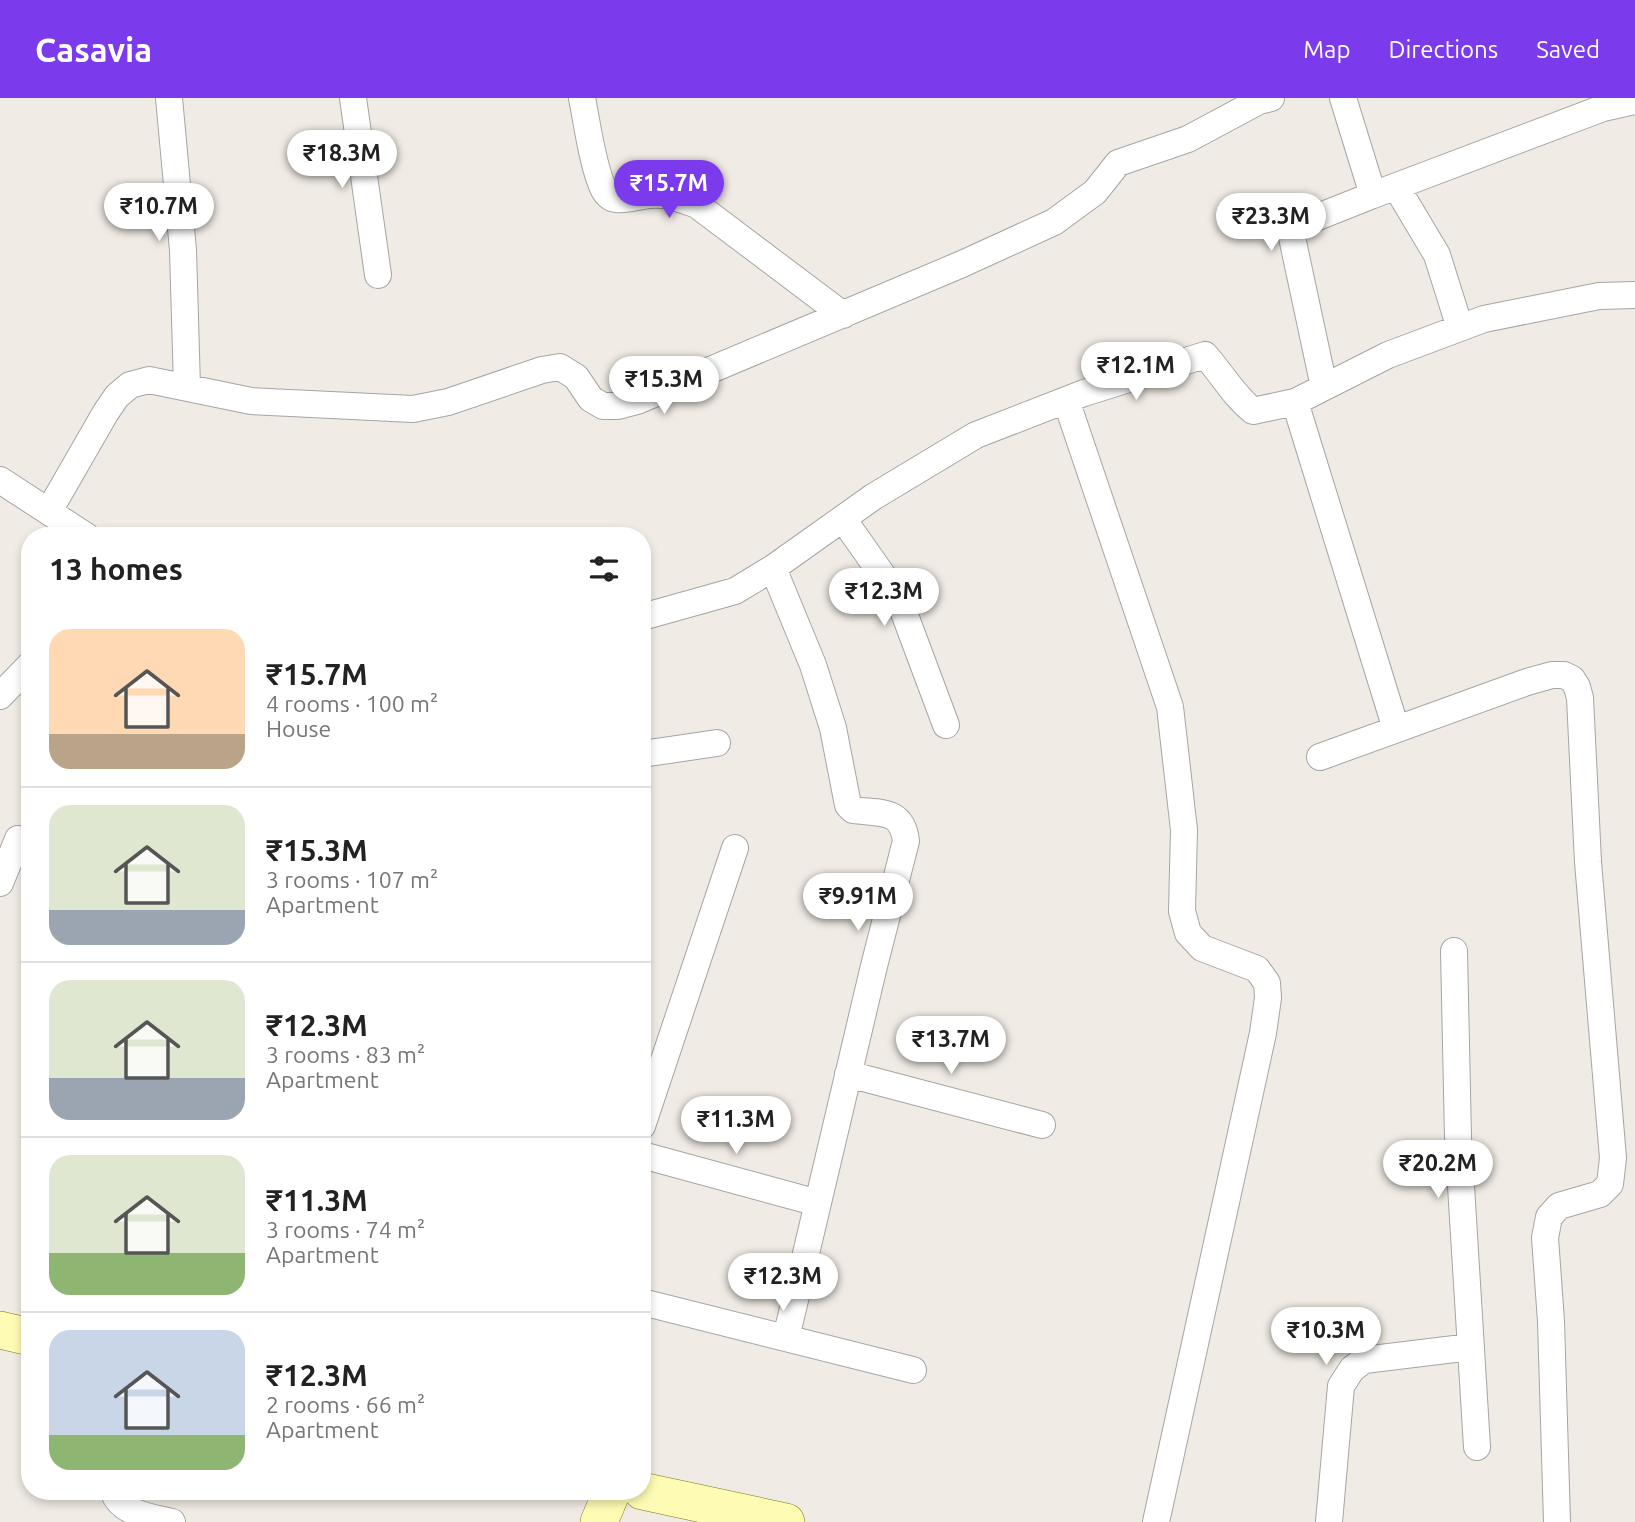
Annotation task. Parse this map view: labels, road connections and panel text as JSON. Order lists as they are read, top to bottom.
{
  "page": {
    "header": "Casavia",
    "nav": ["Map", "Directions", "Saved"],
    "price": [
      "₹18.3M",
      "₹15.7M",
      "₹10.7M",
      "₹23.3M",
      "₹12.1M",
      "₹15.3M",
      "₹12.3M",
      "₹9.91M",
      "₹13.7M",
      "₹11.3M",
      "₹20.2M",
      "₹12.3M",
      "₹10.3M"
    ],
    "heading": "13 homes",
    "list": [
      {
        "name": "₹15.7M",
        "note": "4 rooms · 100 m² · House"
      },
      {
        "name": "₹15.3M",
        "note": "3 rooms · 107 m² · Apartment"
      },
      {
        "name": "₹12.3M",
        "note": "3 rooms · 83 m² · Apartment"
      },
      {
        "name": "₹11.3M",
        "note": "3 rooms · 74 m² · Apartment"
      },
      {
        "name": "₹12.3M",
        "note": "2 rooms · 66 m² · Apartment"
      }
    ]
  }
}
